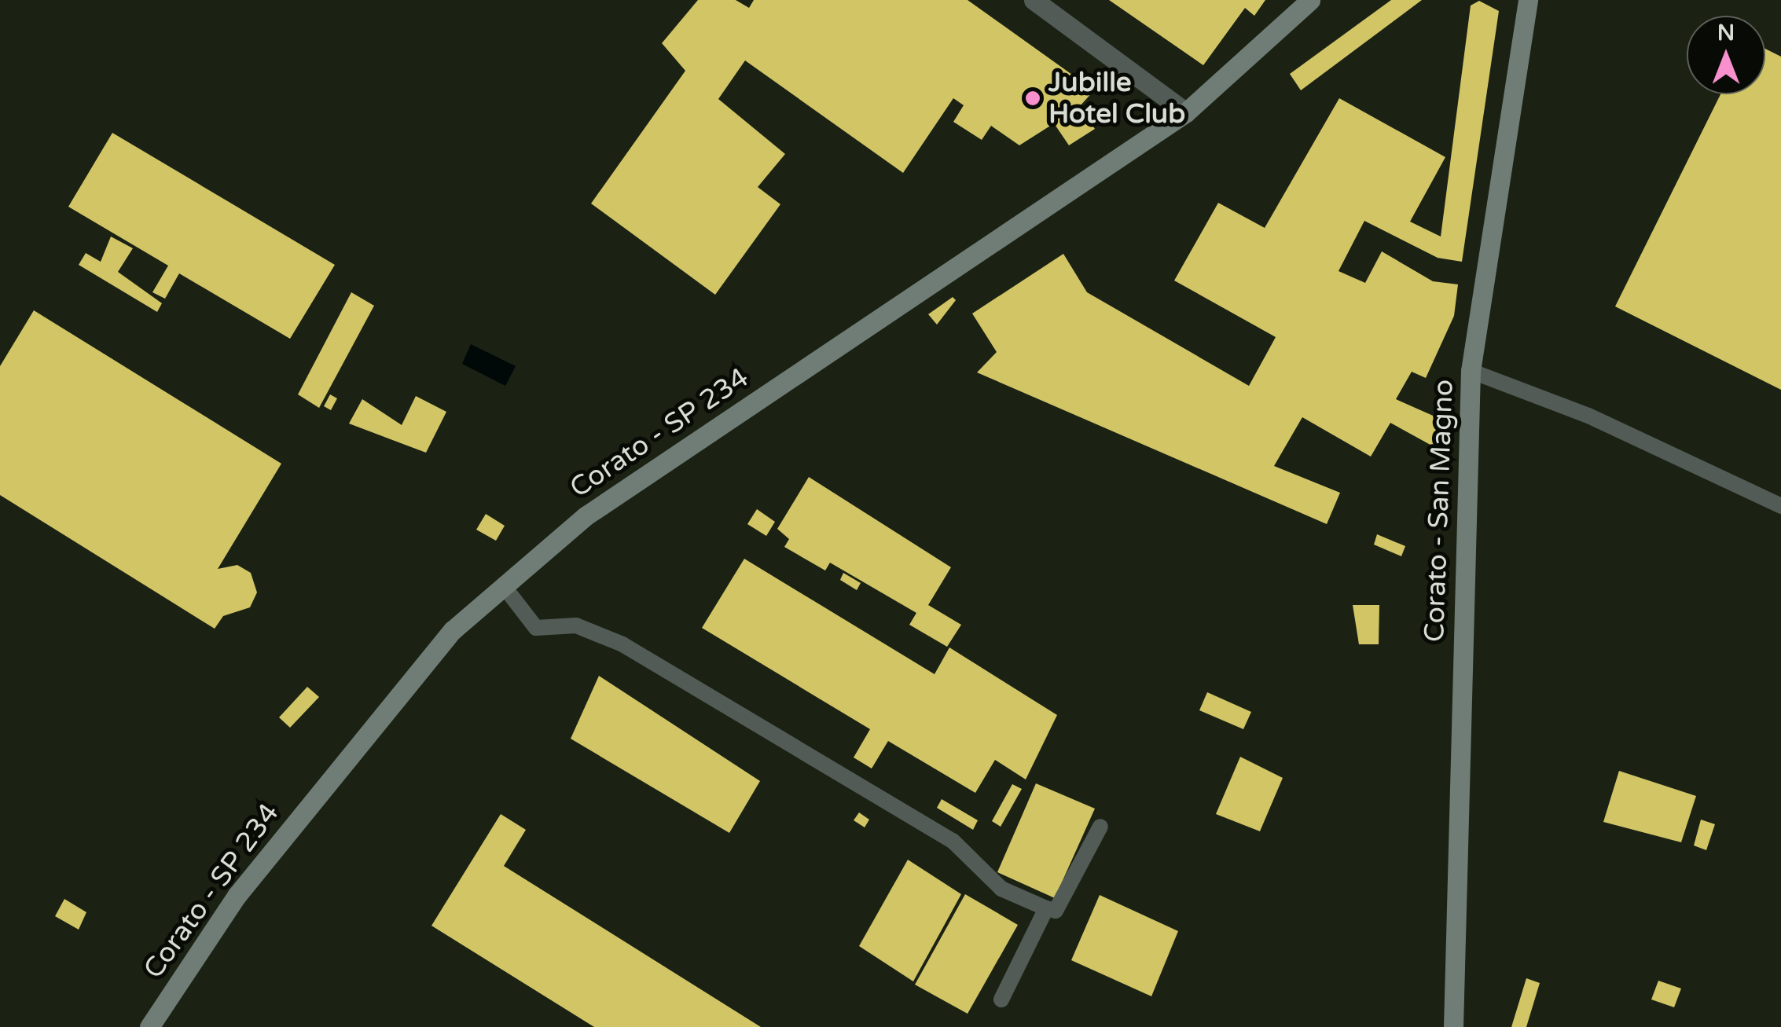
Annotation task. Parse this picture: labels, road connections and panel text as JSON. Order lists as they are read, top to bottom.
{
  "streets": {
    "main road": ["Corato - SP 234", "Corato - San Magno"]
  },
  "places": ["Jubille Hotel Club"],
  "north": "top"
}
